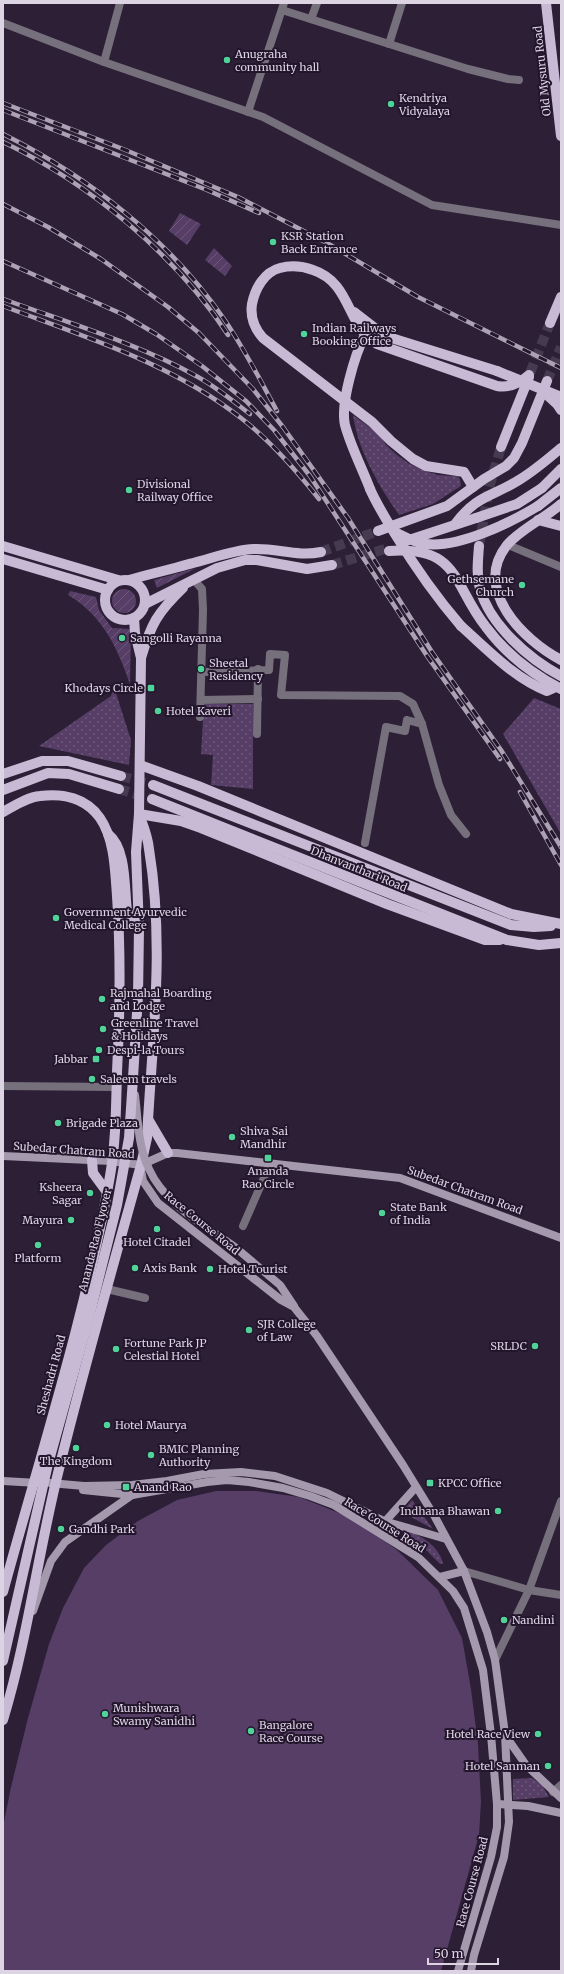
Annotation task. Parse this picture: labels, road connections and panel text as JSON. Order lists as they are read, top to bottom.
{
  "streets": {
    "main road": [
      "Old Mysuru Road",
      "Dhanvanthari Road",
      "Subedar Chatram Road",
      "Race Course Road",
      "Ananda Rao Flyover",
      "Sheshadri Road"
    ]
  },
  "crossings": [
    ["Subedar Chatram Road", "Race Course Road"],
    ["Subedar Chatram Road", "Sheshadri Road"]
  ],
  "places": {
    "other": [
      "Anugraha community hall",
      "Kendriya Vidyalaya",
      "KSR Station Back Entrance",
      "Indian Railways Booking Office",
      "Divisional Railway Office",
      "Gethsemane Church",
      "Sangolli Rayanna",
      "Sheetal Residency",
      "Hotel Kaveri",
      "Government Ayurvedic Medical College",
      "Rajmahal Boarding and Lodge",
      "Greenline Travel & Holidays",
      "Despi-la Tours",
      "Saleem travels",
      "Brigade Plaza",
      "Shiva Sai Mandhir",
      "Ksheera Sagar",
      "State Bank of India",
      "Mayura",
      "Hotel Citadel",
      "Platform",
      "Axis Bank",
      "Hotel Tourist",
      "SJR College of Law",
      "SRLDC",
      "Fortune Park JP Celestial Hotel",
      "Hotel Maurya",
      "The Kingdom",
      "BMIC Planning Authority",
      "Indhana Bhawan",
      "Gandhi Park",
      "Nandini",
      "Munishwara Swamy Sanidhi",
      "Bangalore Race Course",
      "Hotel Race View",
      "Hotel Sanman"
    ],
    "transit": [
      "Khodays Circle",
      "Jabbar",
      "Ananda Rao Circle",
      "KPCC Office",
      "Anand Rao"
    ]
  },
  "scale_bar": "50 m"
}
